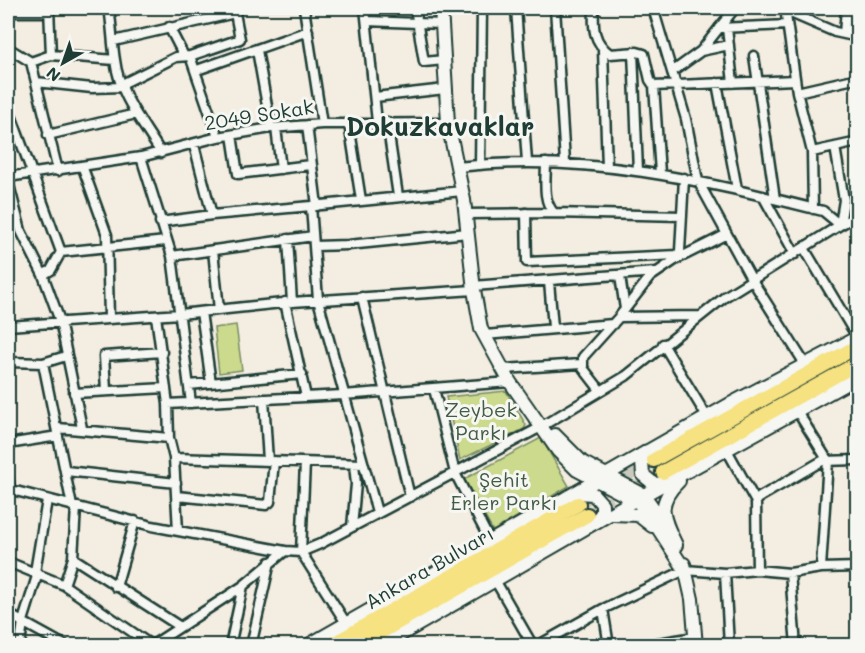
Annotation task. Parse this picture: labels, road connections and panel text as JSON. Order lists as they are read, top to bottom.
{
  "streets": {
    "main road": ["Ankara Bulvarı"],
    "street": ["2049 Sokak"]
  },
  "districts": ["Dokuzkavaklar"],
  "parks": ["Zeybek Parkı", "Şehit Erler Parkı"],
  "north": "bottom left"
}
